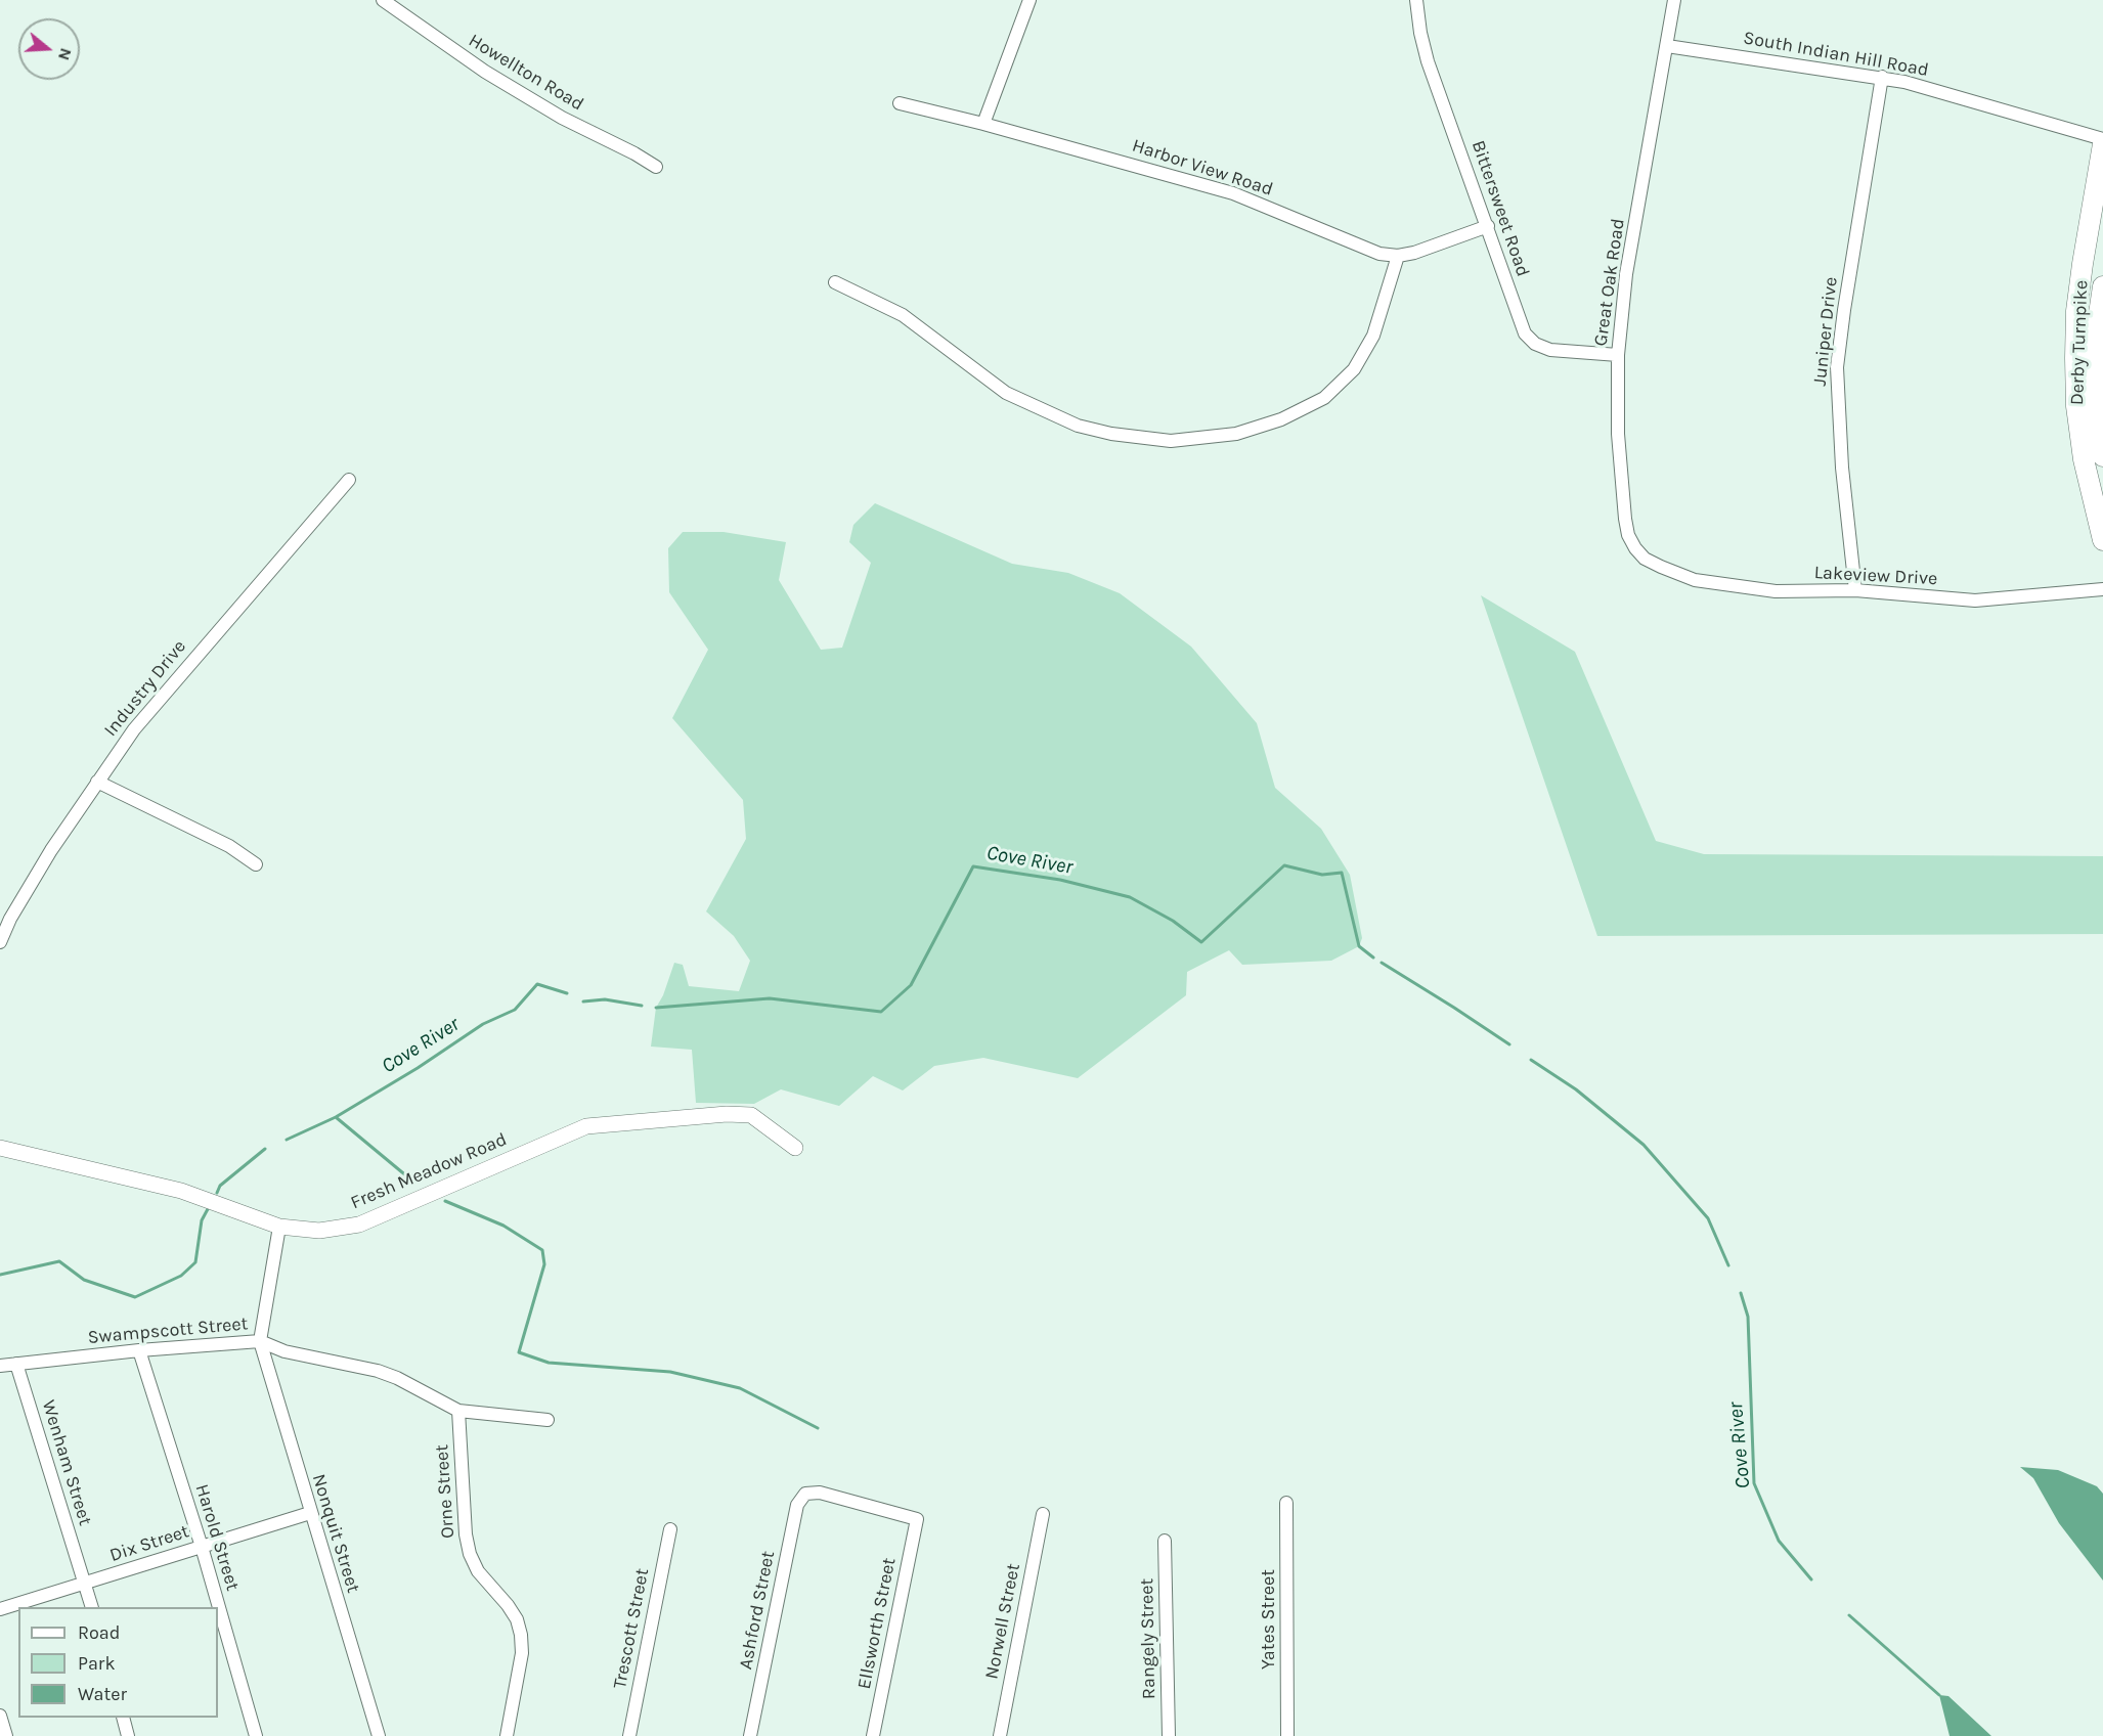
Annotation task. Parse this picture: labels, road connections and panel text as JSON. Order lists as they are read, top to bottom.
{
  "streets": {
    "highway": ["Derby Turnpike"],
    "street": [
      "South Indian Hill Road",
      "Howellton Road",
      "Harbor View Road",
      "Bittersweet Road",
      "Great Oak Road",
      "Juniper Drive",
      "Lakeview Drive",
      "Industry Drive",
      "Fresh Meadow Road",
      "Swampscott Street",
      "Wenham Street",
      "Orne Street",
      "Nonquit Street",
      "Harold Street",
      "Dix Street",
      "Ashford Street",
      "Yates Street",
      "Norwell Street",
      "Ellsworth Street",
      "Trescott Street",
      "Rangely Street"
    ]
  },
  "crossings": [
    ["South Indian Hill Road", "Great Oak Road"],
    ["South Indian Hill Road", "Juniper Drive"],
    ["Harbor View Road", "Bittersweet Road"],
    ["Bittersweet Road", "Great Oak Road"],
    ["Great Oak Road", "Lakeview Drive"],
    ["Juniper Drive", "Lakeview Drive"],
    ["Swampscott Street", "Wenham Street"],
    ["Swampscott Street", "Orne Street"],
    ["Swampscott Street", "Nonquit Street"],
    ["Swampscott Street", "Harold Street"],
    ["Wenham Street", "Dix Street"],
    ["Nonquit Street", "Dix Street"],
    ["Harold Street", "Dix Street"],
    ["Ashford Street", "Ellsworth Street"]
  ],
  "water": ["Cove River"],
  "legend": ["Road", "Park", "Water"],
  "north": "right"
}
